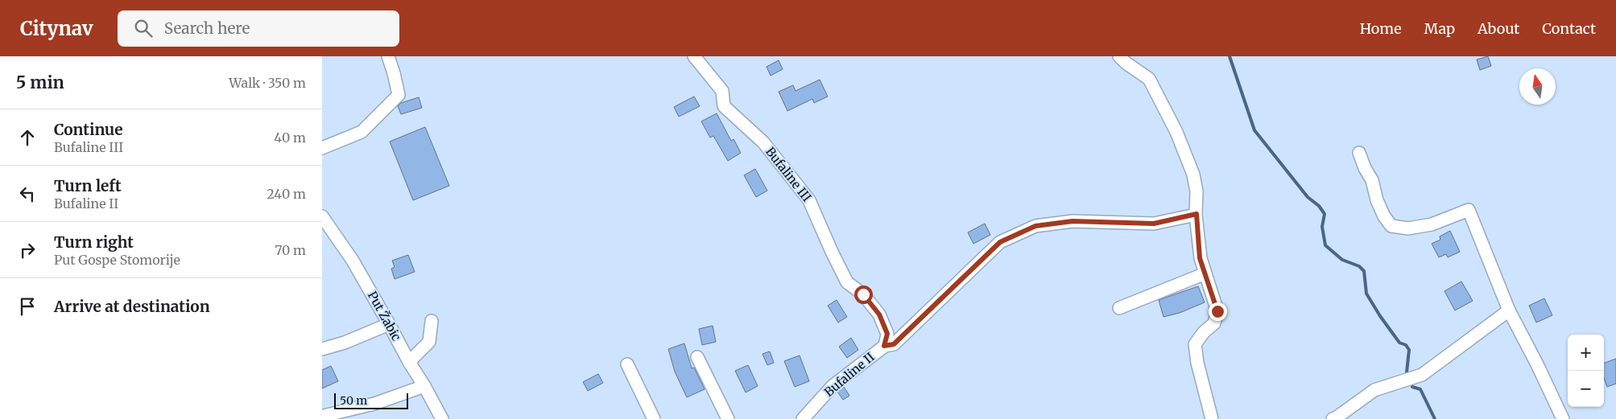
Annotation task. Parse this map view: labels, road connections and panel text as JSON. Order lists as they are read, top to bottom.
{
  "streets": {
    "street": ["Bufaline III", "Put Žabic", "Bufaline II"]
  },
  "crossings": [
    ["Bufaline III", "Bufaline II"]
  ],
  "scale_bar": "50 m",
  "north": "top",
  "page": {
    "header": "Citynav",
    "search": "Search here",
    "nav": [
      "Home",
      "Map",
      "About",
      "Contact"
    ],
    "heading": ["5 min", "Walk · 350 m"],
    "list": [
      ["Continue", "Bufaline III", "40 m"],
      ["Turn left", "Bufaline II", "240 m"],
      ["Turn right", "Put Gospe Stomorije", "70 m"],
      "Arrive at destination"
    ],
    "map_buttons": ["+", "−"],
    "scale": "50 m"
  }
}
